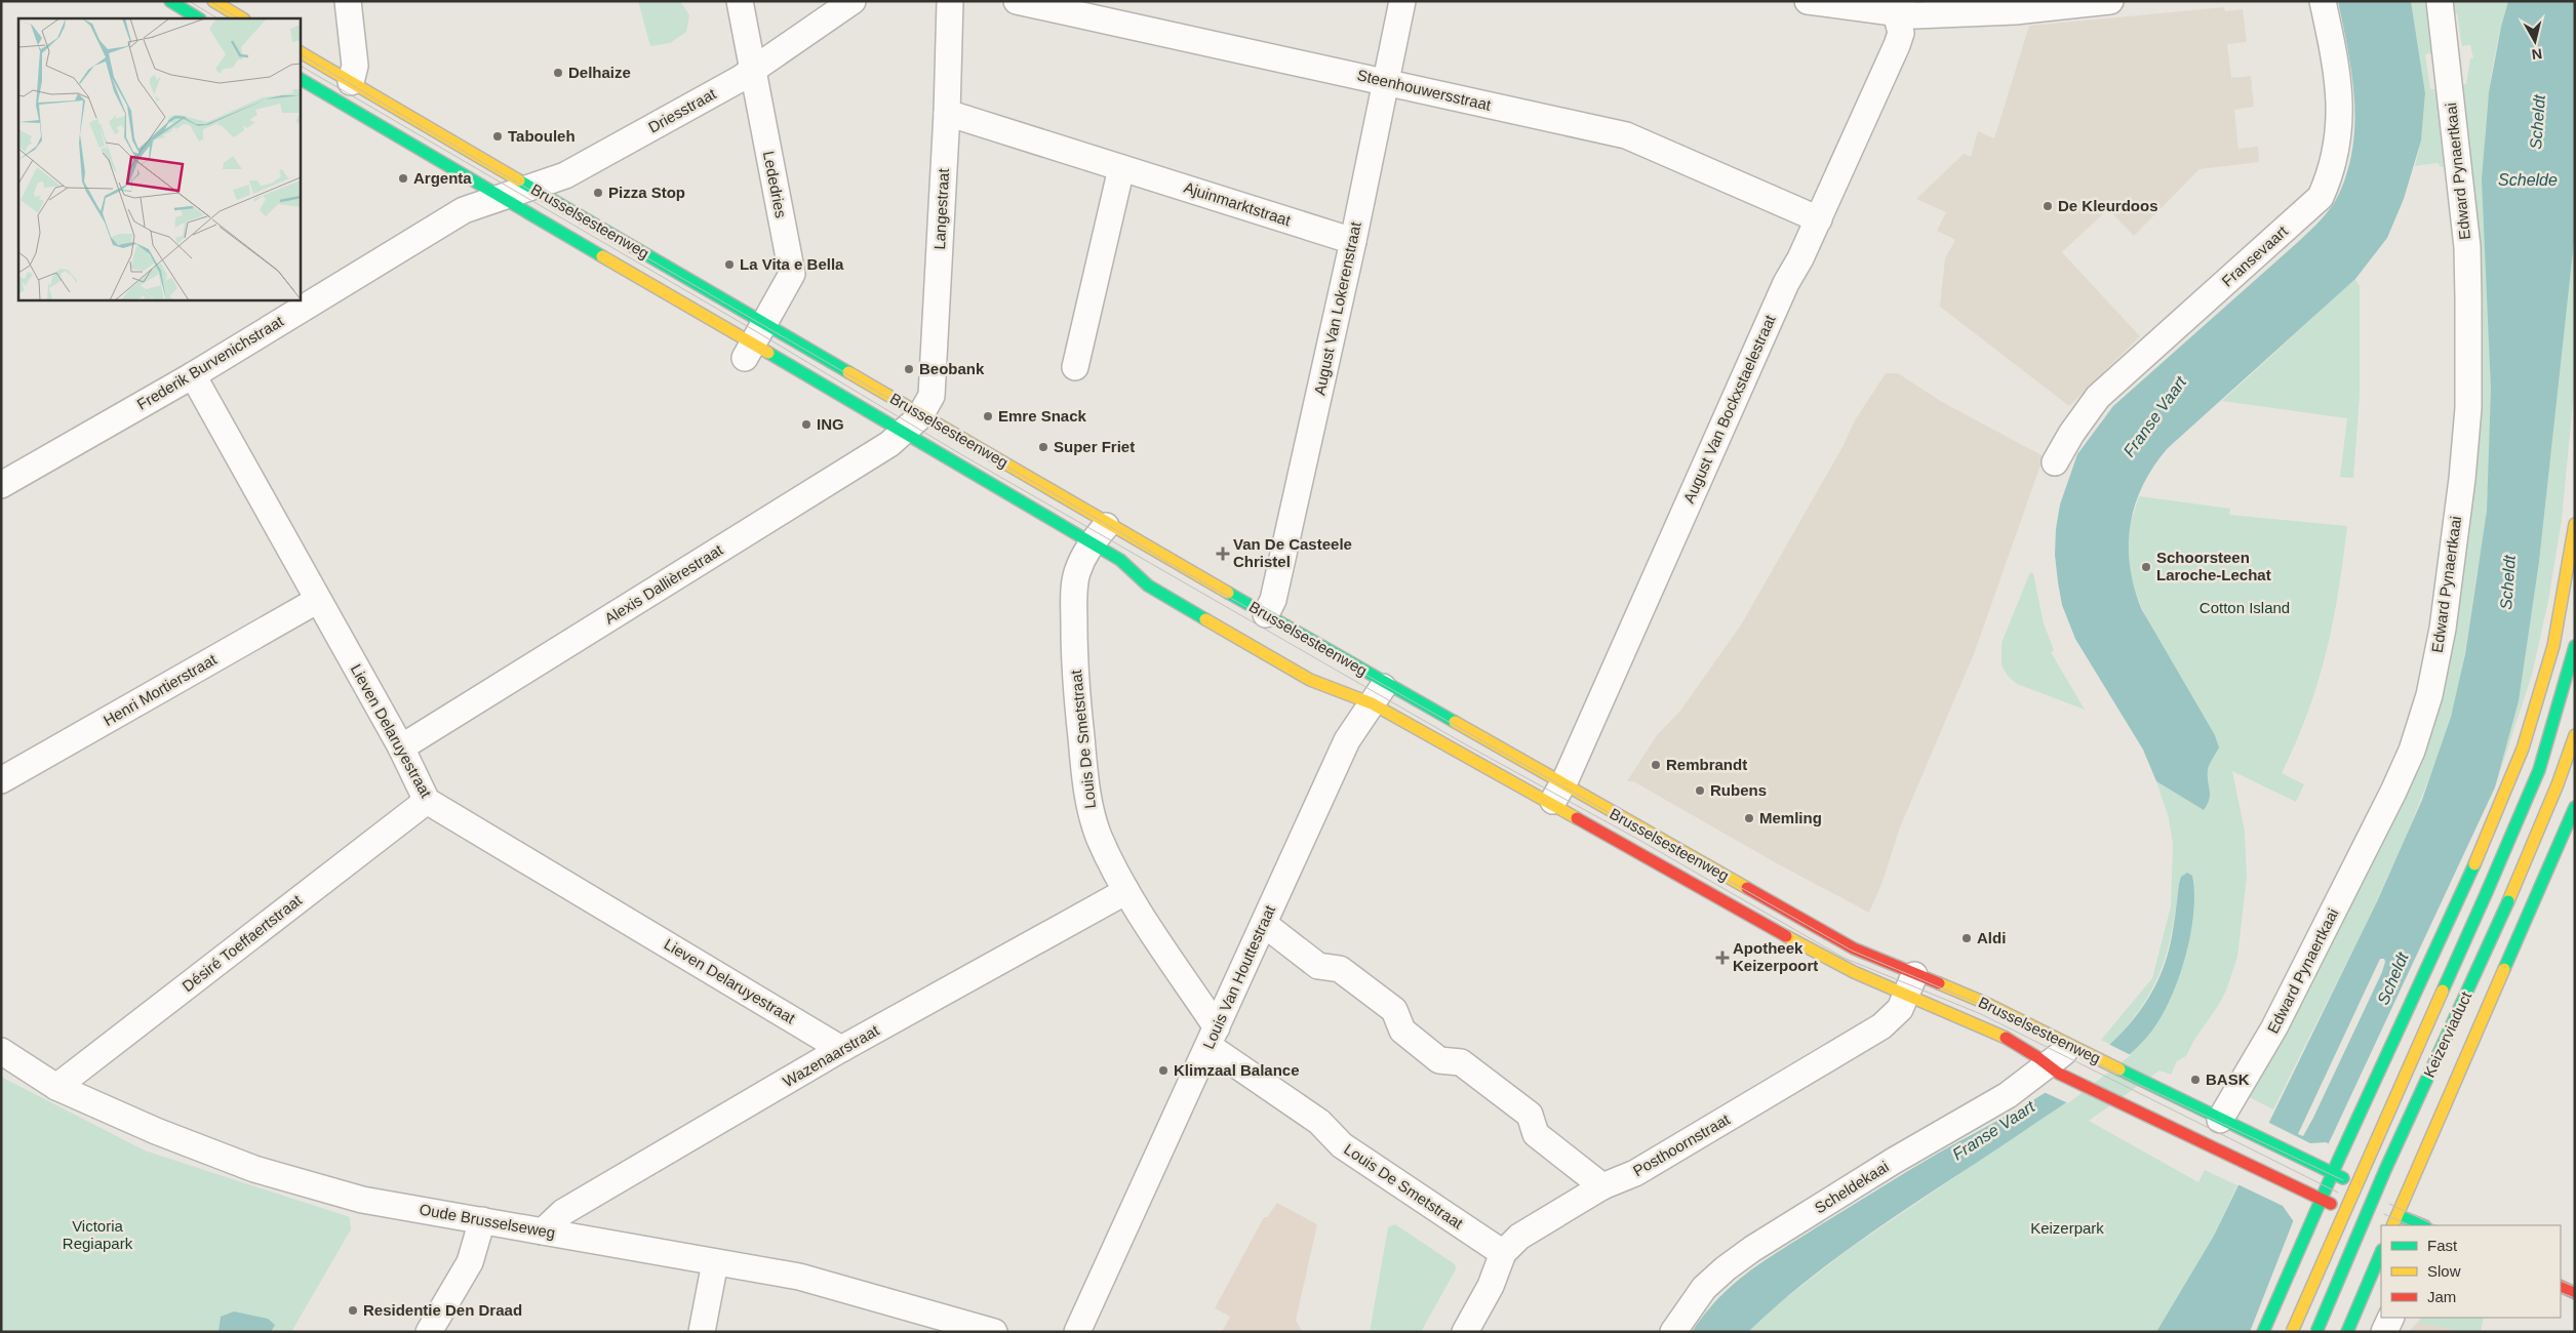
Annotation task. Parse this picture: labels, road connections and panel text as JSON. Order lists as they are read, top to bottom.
{
  "streets": {
    "main road": ["Brusselsesteenweg", "Keizerviaduct"],
    "street": [
      "Steenhouwersstraat",
      "Driesstraat",
      "Edward Pynaertkaai",
      "Lededries",
      "Ajuinmarktstraat",
      "Langestraat",
      "Fransevaart",
      "August Van Lokerenstraat",
      "Frederik Burvenichstraat",
      "August Van Bockxstaelestraat",
      "Alexis Dallièrestraat",
      "Henri Mortierstraat",
      "Lieven Delaruyestraat",
      "Louis De Smetstraat",
      "Désiré Toeffaertstraat",
      "Louis Van Houttestraat",
      "Wazenaarstraat",
      "Posthoornstraat",
      "Scheldekaai",
      "Oude Brusselseweg"
    ]
  },
  "crossings": [
    ["Steenhouwersstraat", "August Van Lokerenstraat"],
    ["Steenhouwersstraat", "August Van Bockxstaelestraat"],
    ["Driesstraat", "Lededries"],
    ["Driesstraat", "Brusselsesteenweg"],
    ["Driesstraat", "Frederik Burvenichstraat"],
    ["Edward Pynaertkaai", "Brusselsesteenweg"],
    ["Lededries", "Brusselsesteenweg"],
    ["Ajuinmarktstraat", "Langestraat"],
    ["Ajuinmarktstraat", "August Van Lokerenstraat"],
    ["Langestraat", "Brusselsesteenweg"],
    ["Langestraat", "Alexis Dallièrestraat"],
    ["Brusselsesteenweg", "August Van Lokerenstraat"],
    ["Brusselsesteenweg", "Frederik Burvenichstraat"],
    ["Brusselsesteenweg", "August Van Bockxstaelestraat"],
    ["Brusselsesteenweg", "Alexis Dallièrestraat"],
    ["Brusselsesteenweg", "Louis De Smetstraat"],
    ["Brusselsesteenweg", "Louis Van Houttestraat"],
    ["Brusselsesteenweg", "Posthoornstraat"],
    ["Brusselsesteenweg", "Scheldekaai"],
    ["Frederik Burvenichstraat", "Lieven Delaruyestraat"],
    ["Alexis Dallièrestraat", "Lieven Delaruyestraat"],
    ["Henri Mortierstraat", "Lieven Delaruyestraat"],
    ["Lieven Delaruyestraat", "Désiré Toeffaertstraat"],
    ["Lieven Delaruyestraat", "Wazenaarstraat"],
    ["Louis De Smetstraat", "Louis Van Houttestraat"],
    ["Louis De Smetstraat", "Wazenaarstraat"],
    ["Louis De Smetstraat", "Posthoornstraat"],
    ["Désiré Toeffaertstraat", "Oude Brusselseweg"],
    ["Wazenaarstraat", "Oude Brusselseweg"]
  ],
  "water": ["Scheldt", "Schelde", "Franse Vaart"],
  "parks": ["Cotton Island", "Victoria Regiapark", "Keizerpark"],
  "places": {
    "other": [
      "Delhaize",
      "Tabouleh",
      "Argenta",
      "Pizza Stop",
      "De Kleurdoos",
      "La Vita e Bella",
      "Beobank",
      "Emre Snack",
      "ING",
      "Super Friet",
      "Schoorsteen Laroche-Lechat",
      "Rembrandt",
      "Rubens",
      "Memling",
      "Aldi",
      "Klimzaal Balance",
      "BASK",
      "Residentie Den Draad"
    ],
    "health": ["Van De Casteele Christel", "Apotheek Keizerpoort"]
  },
  "legend": ["Fast", "Slow", "Jam"],
  "north": "bottom"
}
